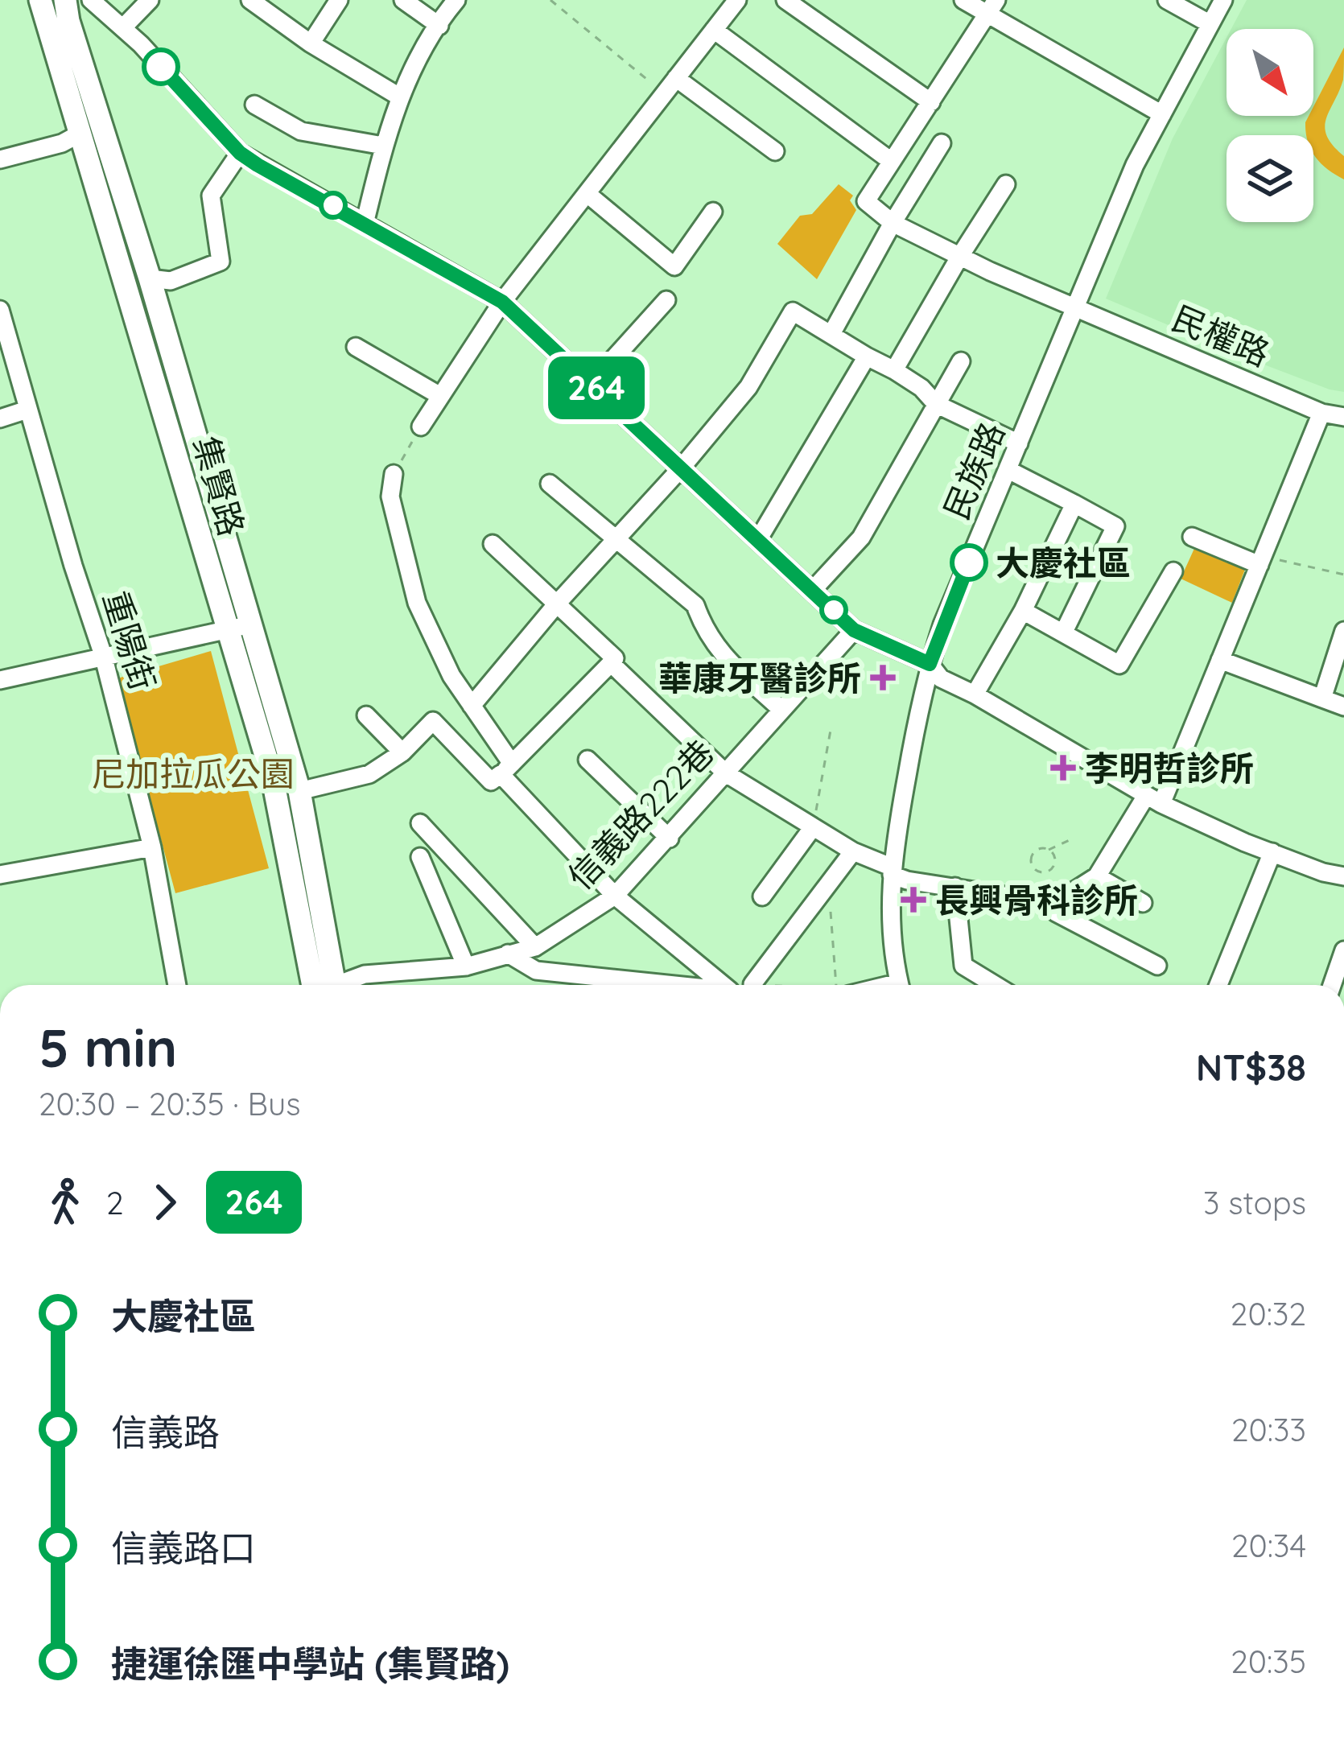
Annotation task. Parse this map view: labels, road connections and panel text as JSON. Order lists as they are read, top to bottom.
{
  "streets": {
    "main road": ["集賢路"],
    "street": [
      "民權路",
      "民族路",
      "重陽街",
      "信義路222巷"
    ]
  },
  "crossings": [
    ["民權路", "民族路"]
  ],
  "parks": ["尼加拉瓜公園"],
  "places": {
    "other": ["大慶社區"],
    "health": ["華康牙醫診所", "李明哲診所", "長興骨科診所"]
  },
  "lines": ["bus line 264"],
  "north": "bottom right",
  "page": {
    "on_map": "264",
    "heading": ["5 min", "20:30 – 20:35 · Bus", "NT$38"],
    "legs": ["2", "264", "3 stops"],
    "list": [
      {
        "name": "大慶社區",
        "value": "20:32"
      },
      {
        "name": "信義路",
        "value": "20:33"
      },
      {
        "name": "信義路口",
        "value": "20:34"
      },
      {
        "name": "捷運徐匯中學站 (集賢路)",
        "value": "20:35"
      }
    ]
  }
}
